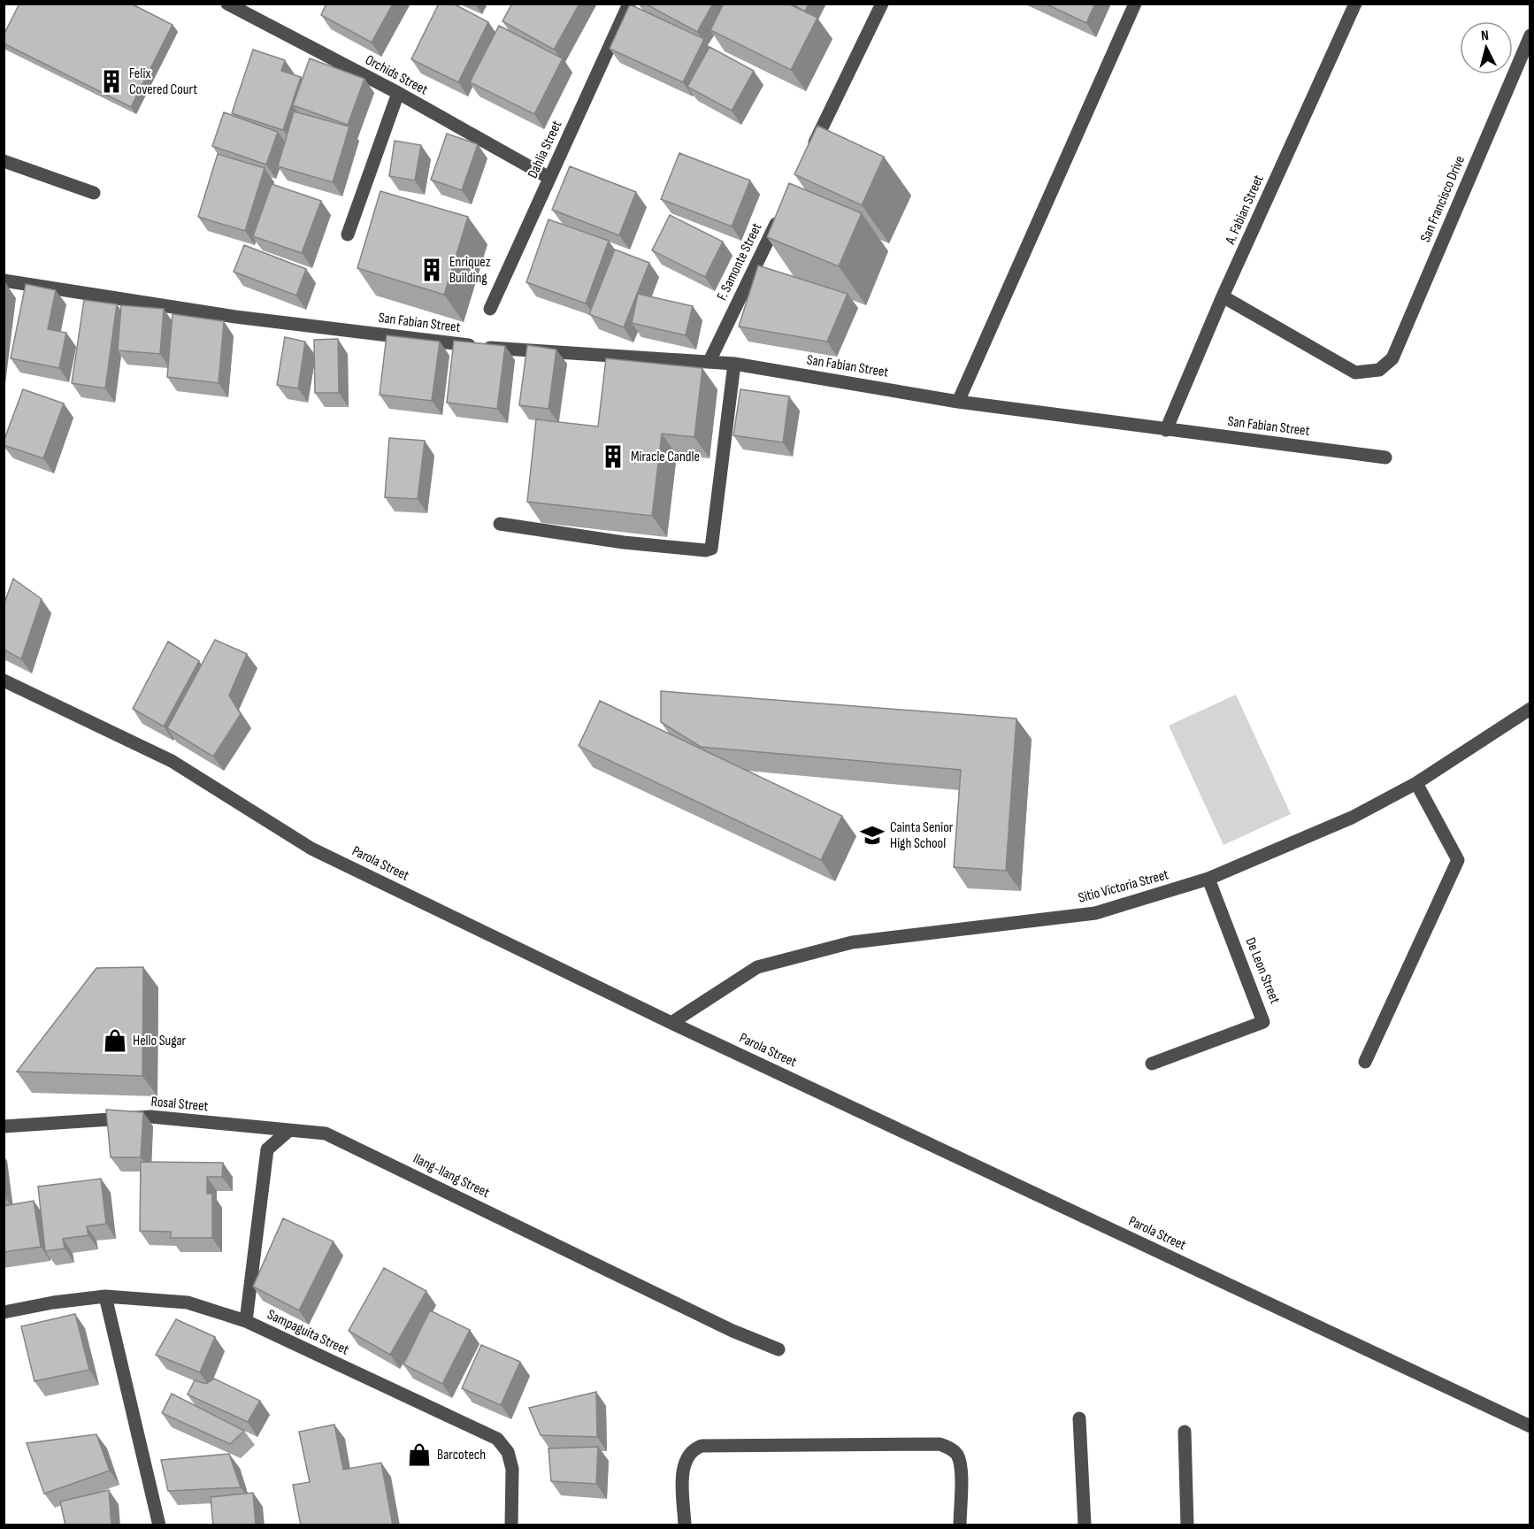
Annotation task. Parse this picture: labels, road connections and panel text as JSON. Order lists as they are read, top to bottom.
{
  "streets": {
    "street": [
      "Orchids Street",
      "Dahlia Street",
      "San Francisco Drive",
      "A. Fabian Street",
      "F. Samonte Street",
      "San Fabian Street",
      "Parola Street",
      "Sitio Victoria Street",
      "De Leon Street",
      "Rosal Street",
      "Ilang-llang Street",
      "Sampaguita Street"
    ]
  },
  "crossings": [
    ["Orchids Street", "Dahlia Street"],
    ["San Francisco Drive", "A. Fabian Street"],
    ["A. Fabian Street", "San Fabian Street"],
    ["F. Samonte Street", "San Fabian Street"],
    ["Parola Street", "Sitio Victoria Street"],
    ["Sitio Victoria Street", "De Leon Street"],
    ["Rosal Street", "Ilang-llang Street"]
  ],
  "places": {
    "building": ["Felix Covered Court", "Enriquez Building", "Miracle Candle"],
    "school or university": ["Cainta Senior High School"],
    "shop": ["Hello Sugar", "Barcotech"]
  },
  "north": "top"
}
